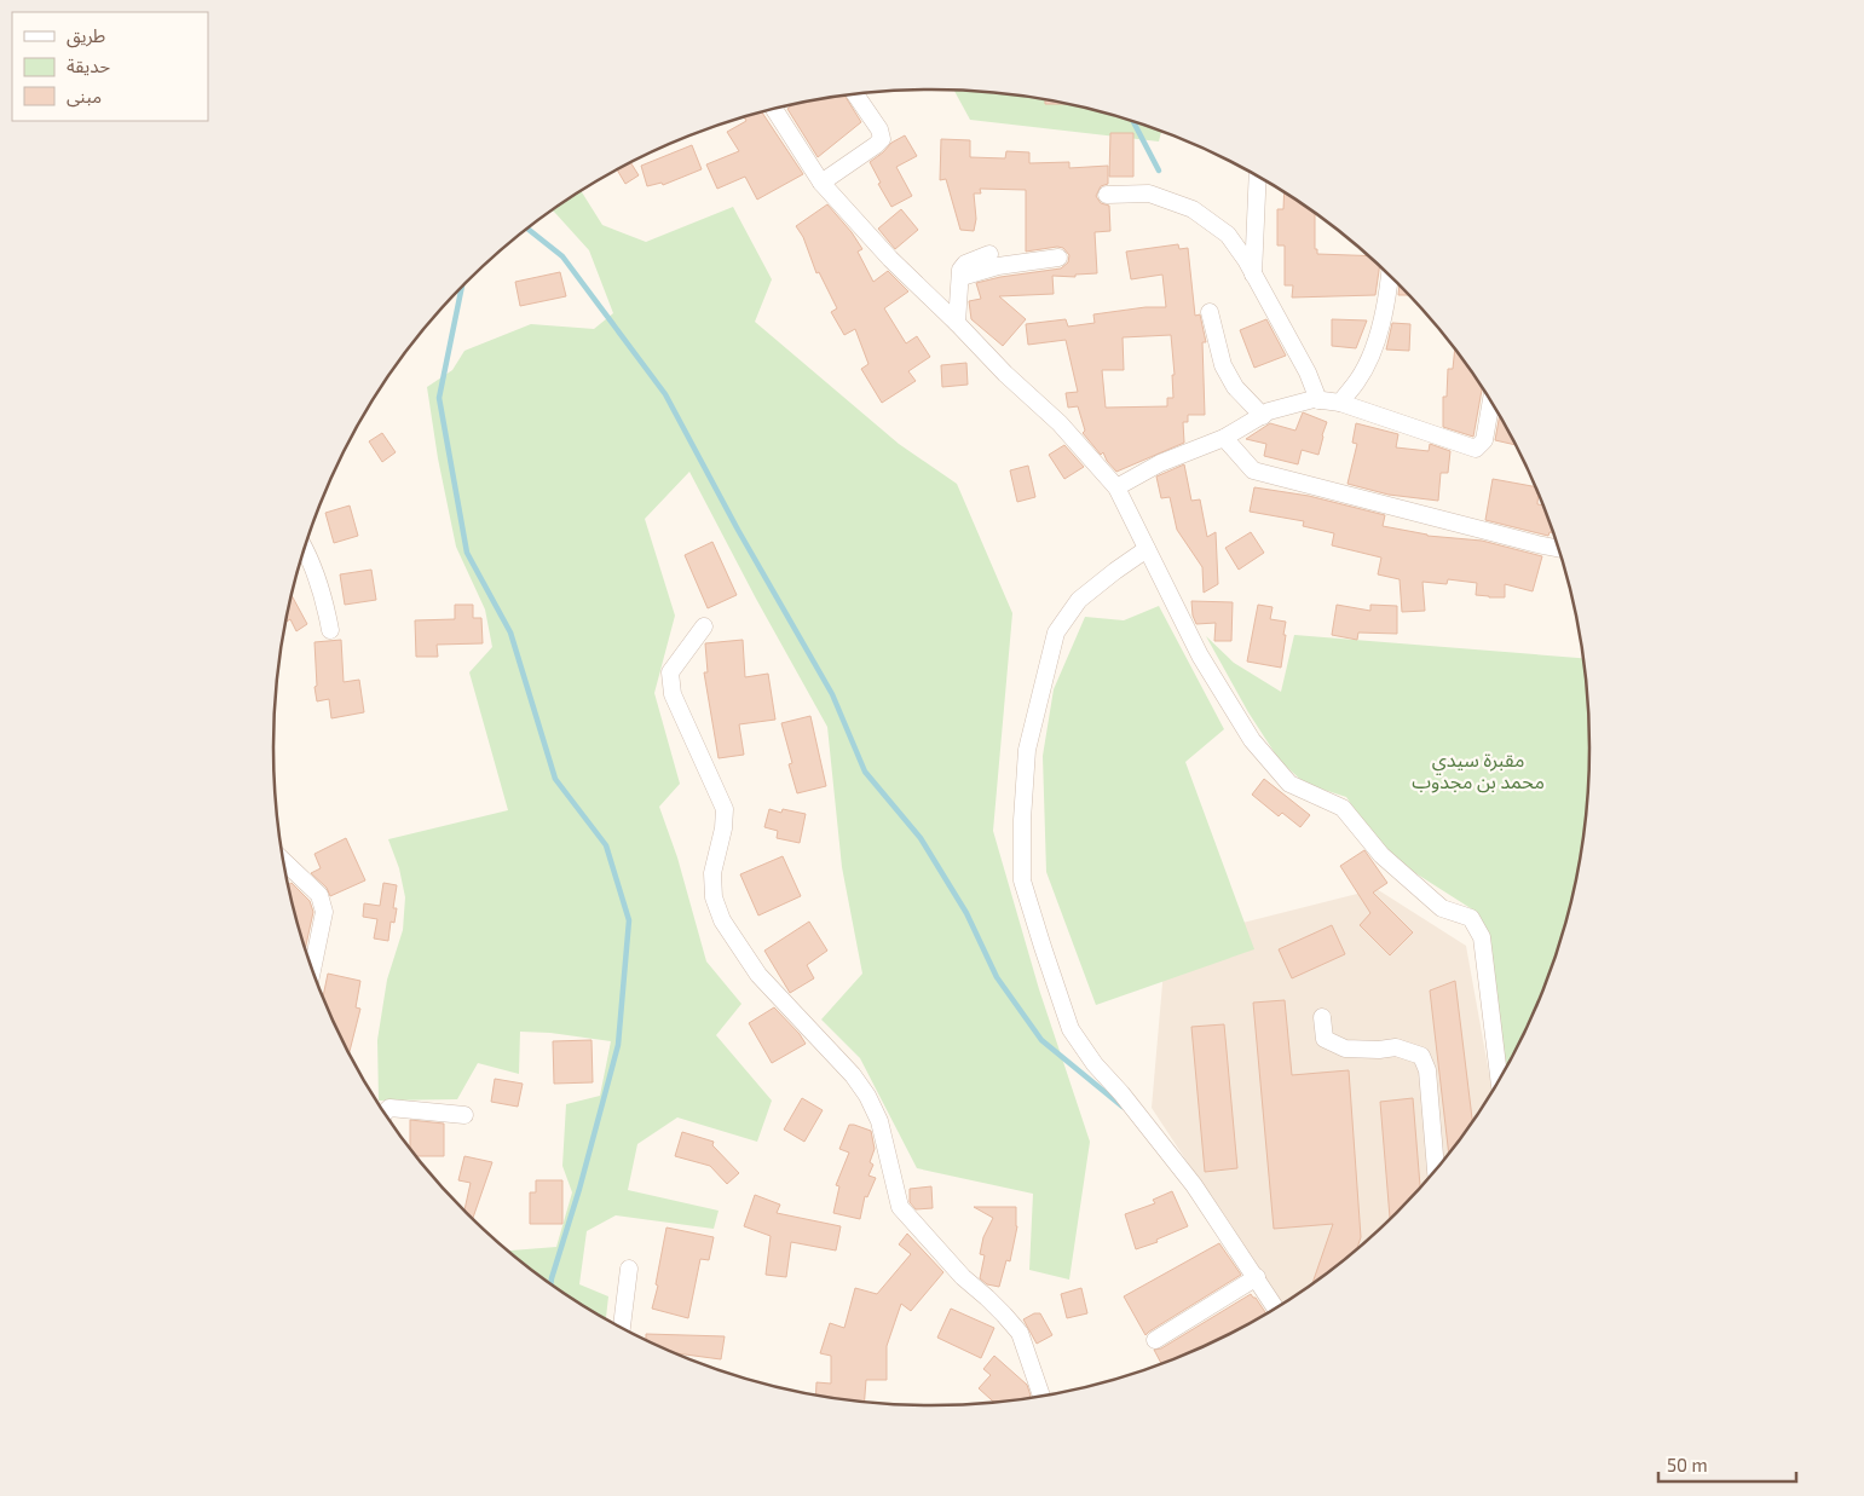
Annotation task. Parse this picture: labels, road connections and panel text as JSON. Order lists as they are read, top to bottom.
{
  "parks": ["مقبرة سيدي محمد بن مجدوب"],
  "legend": ["طريق", "حديقة", "مبنى"],
  "scale_bar": "50 m"
}
